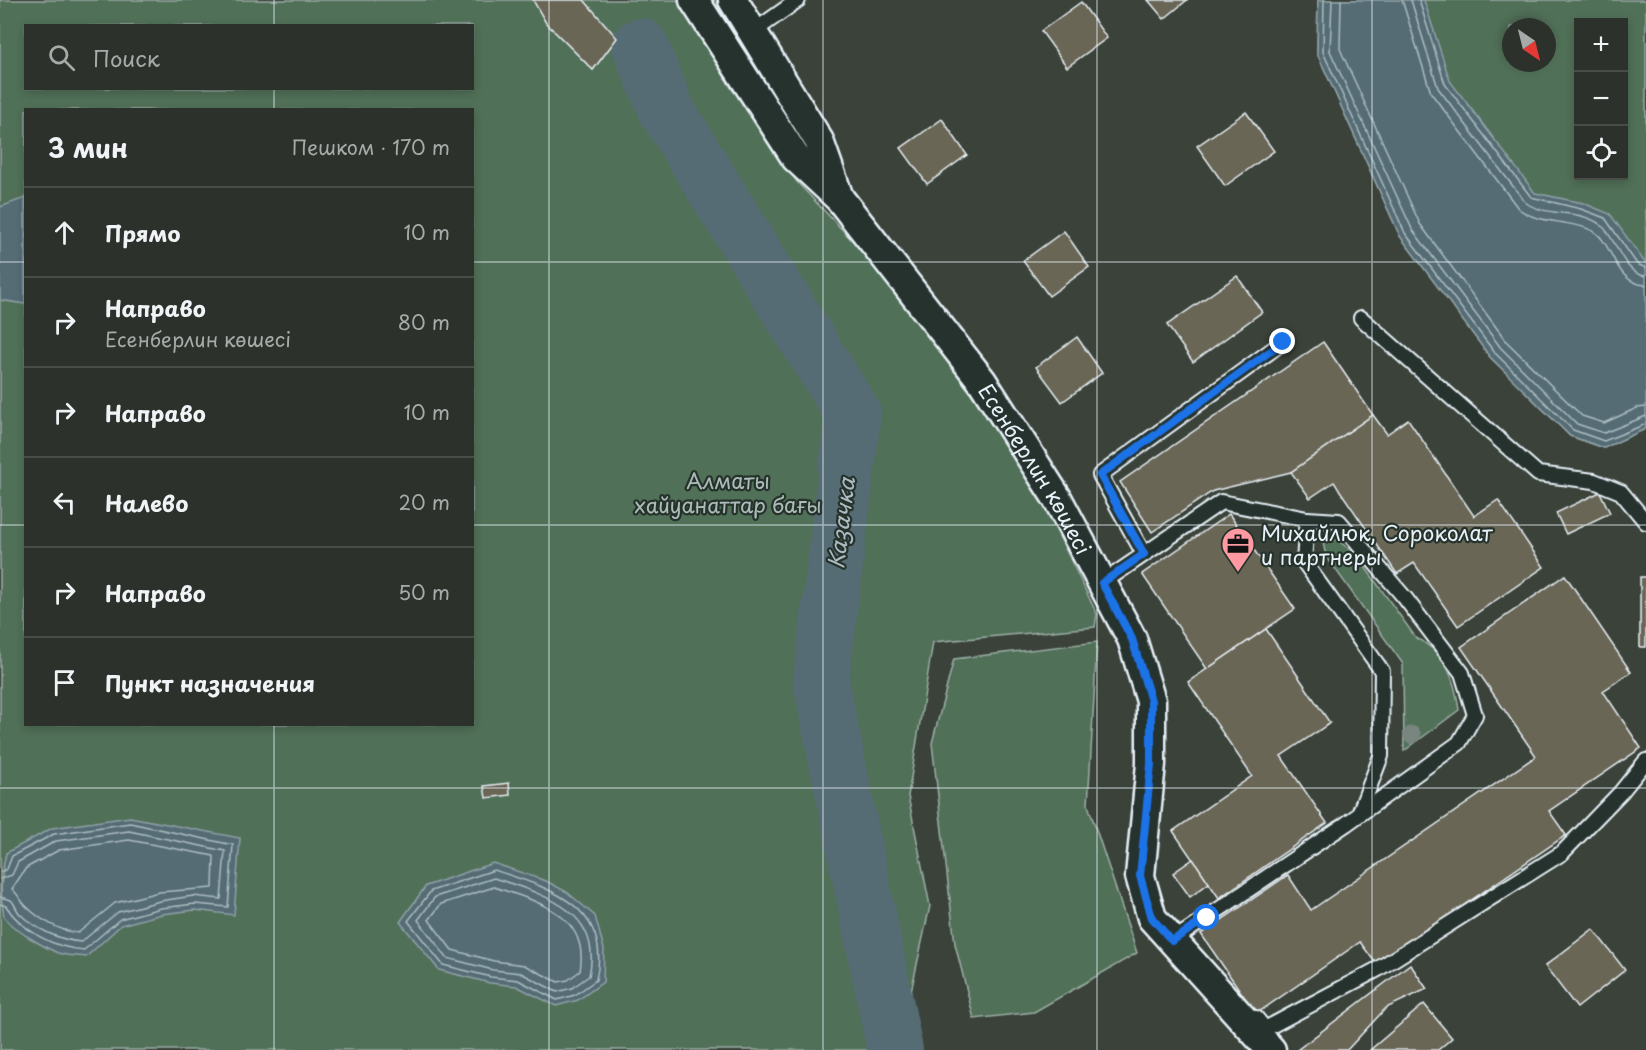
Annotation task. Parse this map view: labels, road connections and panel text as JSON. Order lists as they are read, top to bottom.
{
  "streets": {
    "street": ["Есенберлин көшесі"]
  },
  "water": ["Казачка"],
  "parks": ["Алматы хайуанаттар бағы"],
  "places": {
    "office": ["Михайлюк, Сороколат и партнеры"]
  },
  "north": "bottom right",
  "page": {
    "map_buttons": ["+", "−"],
    "search": "Поиск",
    "heading": ["3 мин", "Пешком · 170 m"],
    "list": [
      ["Прямо", "10 m"],
      ["Направо", "Есенберлин көшесі", "80 m"],
      ["Направо", "10 m"],
      ["Налево", "20 m"],
      ["Направо", "50 m"],
      "Пункт назначения"
    ]
  }
}
